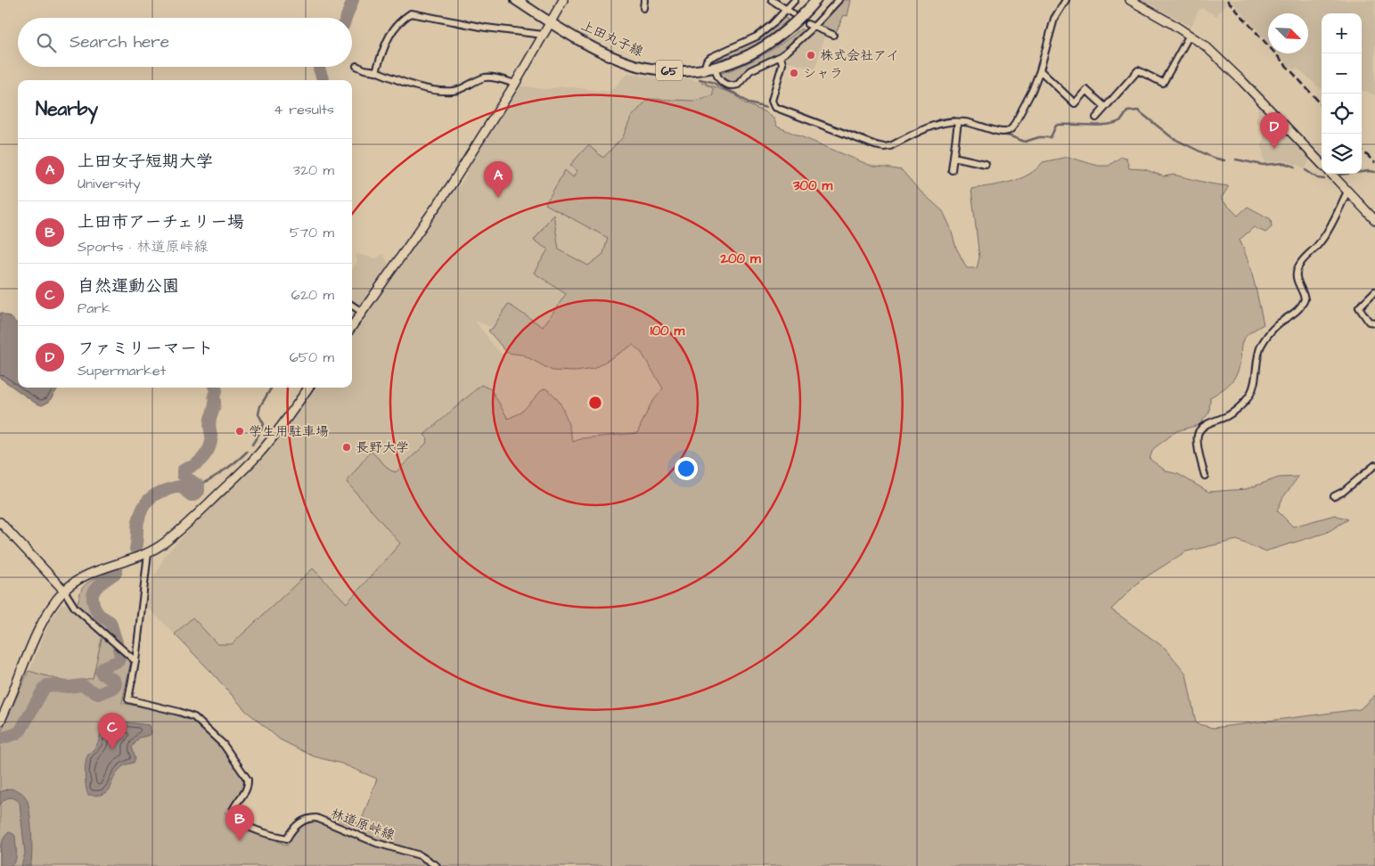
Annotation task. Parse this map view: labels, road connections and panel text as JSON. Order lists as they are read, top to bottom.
{
  "streets": {
    "main road": ["上田丸子線", "65"],
    "street": ["林道原峠線"]
  },
  "places": [
    "株式会社アイ",
    "シャラ",
    "学生用駐車場",
    "長野大学"
  ],
  "north": "bottom right",
  "page": {
    "map_buttons": ["+", "−"],
    "search": "Search here",
    "heading": ["Nearby", "4 results"],
    "pins": [
      "D",
      "A",
      "C",
      "B"
    ],
    "list": [
      {
        "mark": "A",
        "name": "上田女子短期大学",
        "note": "University",
        "value": "320 m"
      },
      {
        "mark": "B",
        "name": "上田市アーチェリー場",
        "note": "Sports · 林道原峠線",
        "value": "570 m"
      },
      {
        "mark": "C",
        "name": "自然運動公園",
        "note": "Park",
        "value": "620 m"
      },
      {
        "mark": "D",
        "name": "ファミリーマート",
        "note": "Supermarket",
        "value": "650 m"
      }
    ]
  },
  "rings": ["300 m", "200 m", "100 m"]
}
